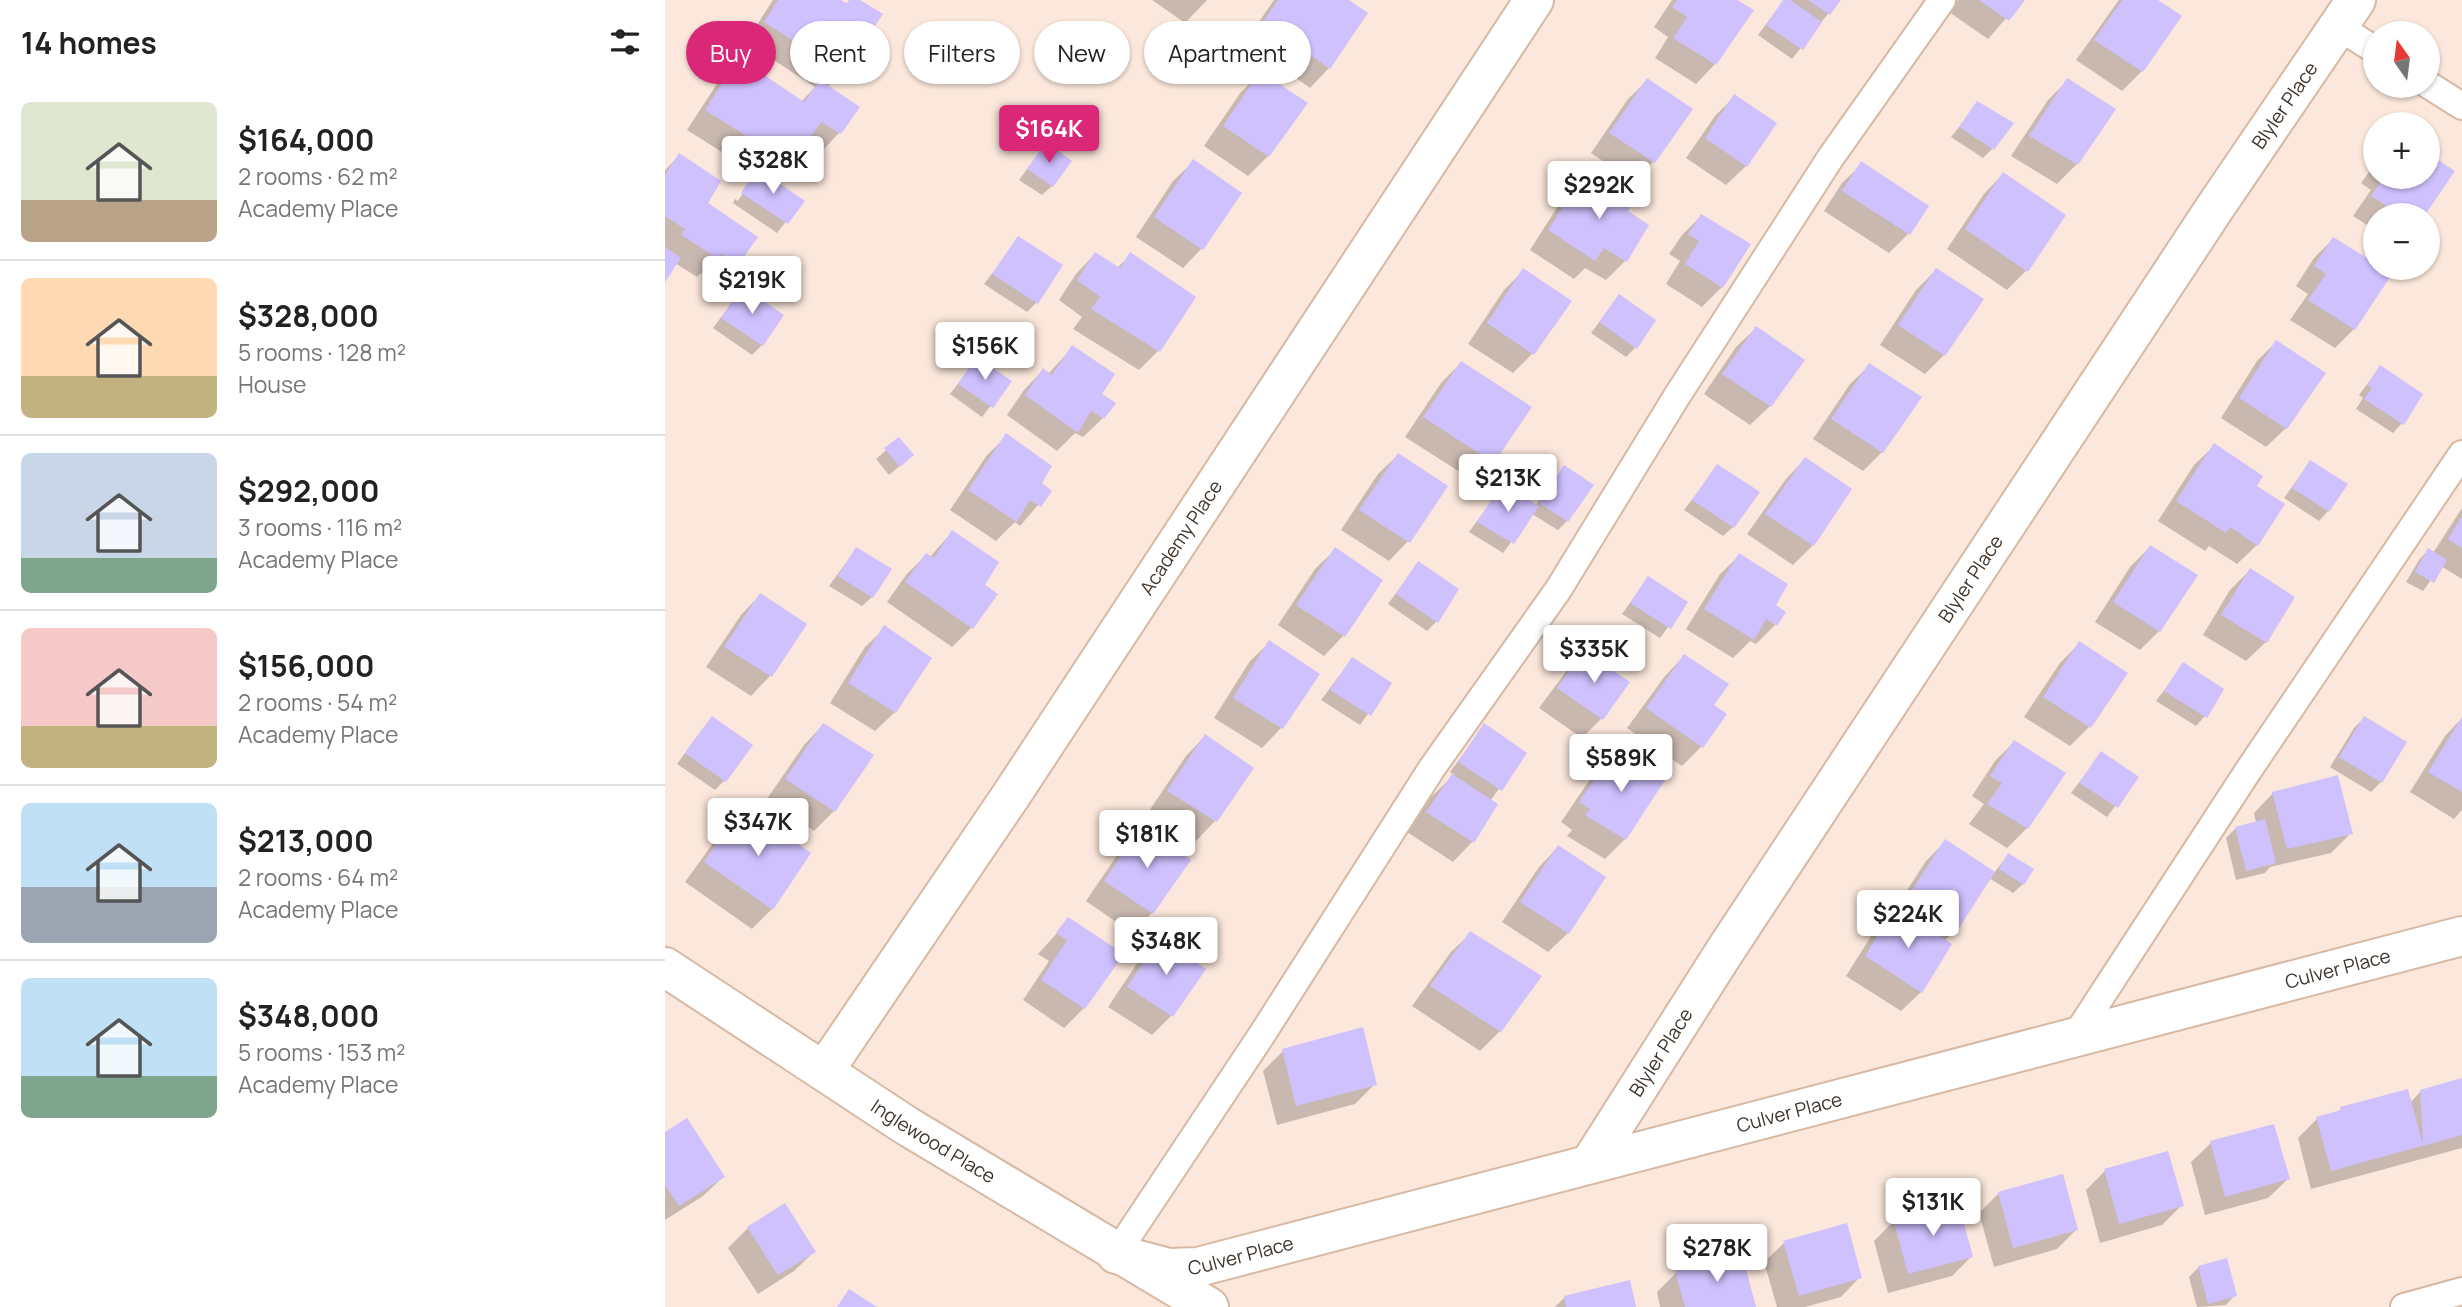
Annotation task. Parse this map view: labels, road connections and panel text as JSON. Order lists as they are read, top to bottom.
{
  "streets": {
    "street": [
      "Blyler Place",
      "Academy Place",
      "Culver Place",
      "Inglewood Place"
    ]
  },
  "crossings": [
    ["Blyler Place", "Culver Place"],
    ["Academy Place", "Inglewood Place"],
    ["Culver Place", "Inglewood Place"]
  ],
  "north": "top",
  "page": {
    "heading": "14 homes",
    "map_buttons": ["+", "−"],
    "chip": [
      "Buy",
      "Rent",
      "Filters",
      "New",
      "Apartment"
    ],
    "list": [
      {
        "name": "$164,000",
        "note": "2 rooms · 62 m² · Academy Place"
      },
      {
        "name": "$328,000",
        "note": "5 rooms · 128 m² · House"
      },
      {
        "name": "$292,000",
        "note": "3 rooms · 116 m² · Academy Place"
      },
      {
        "name": "$156,000",
        "note": "2 rooms · 54 m² · Academy Place"
      },
      {
        "name": "$213,000",
        "note": "2 rooms · 64 m² · Academy Place"
      },
      {
        "name": "$348,000",
        "note": "5 rooms · 153 m² · Academy Place"
      }
    ],
    "price": [
      "$164K",
      "$328K",
      "$292K",
      "$219K",
      "$156K",
      "$213K",
      "$335K",
      "$589K",
      "$347K",
      "$181K",
      "$224K",
      "$348K",
      "$131K",
      "$278K"
    ]
  }
}
